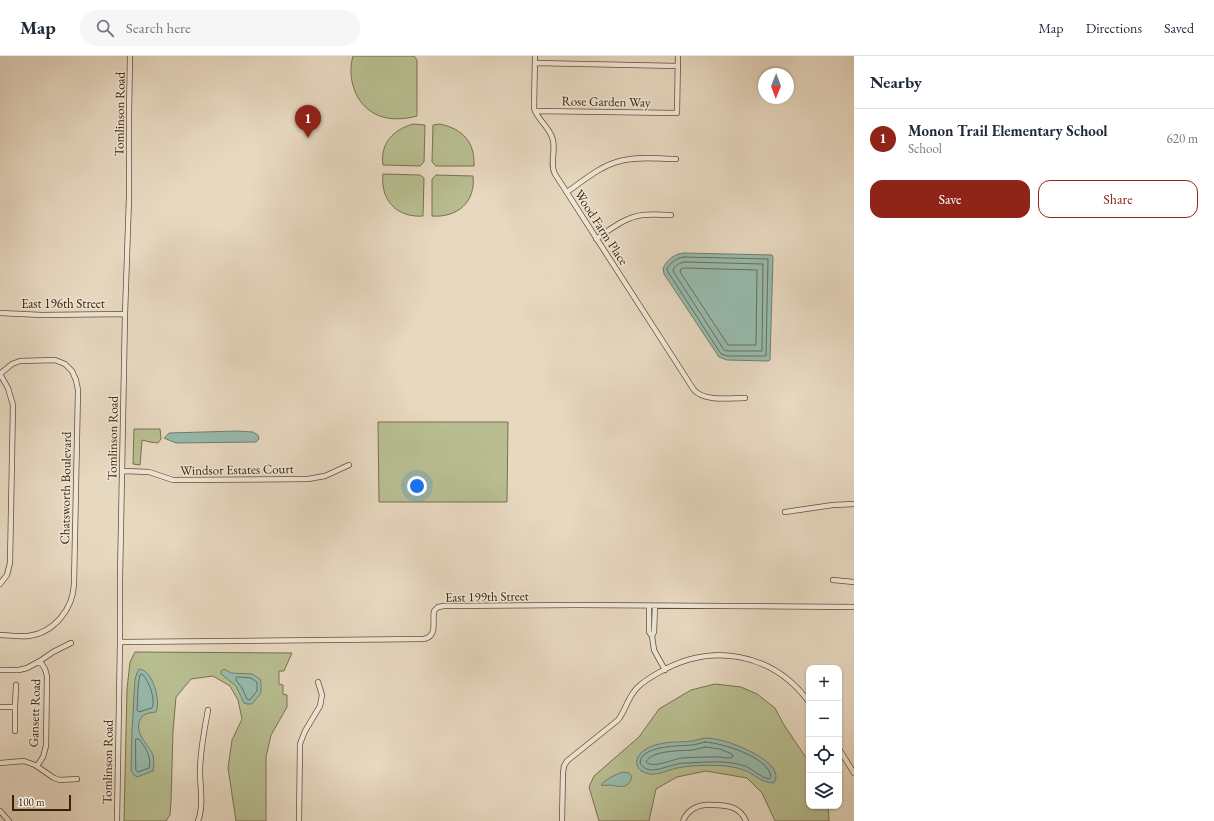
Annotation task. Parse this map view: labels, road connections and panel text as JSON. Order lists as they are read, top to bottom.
{
  "streets": {
    "street": [
      "Rose Garden Way",
      "Tomlinson Road",
      "Wood Farm Place",
      "East 196th Street",
      "Windsor Estates Court",
      "Chatsworth Boulevard",
      "East 199th Street",
      "Gansett Road"
    ]
  },
  "crossings": [
    ["Rose Garden Way", "Wood Farm Place"],
    ["Tomlinson Road", "East 196th Street"],
    ["Tomlinson Road", "Windsor Estates Court"],
    ["Tomlinson Road", "East 199th Street"]
  ],
  "scale_bar": "100 m",
  "north": "bottom",
  "page": {
    "header": "Map",
    "search": "Search here",
    "nav": ["Map", "Directions", "Saved"],
    "heading": "Nearby",
    "pins": "1",
    "list": [
      {
        "mark": "1",
        "name": "Monon Trail Elementary School",
        "note": "School",
        "value": "620 m"
      }
    ],
    "buttons": ["Save", "Share"],
    "map_buttons": ["+", "−"],
    "scale": "100 m"
  }
}
